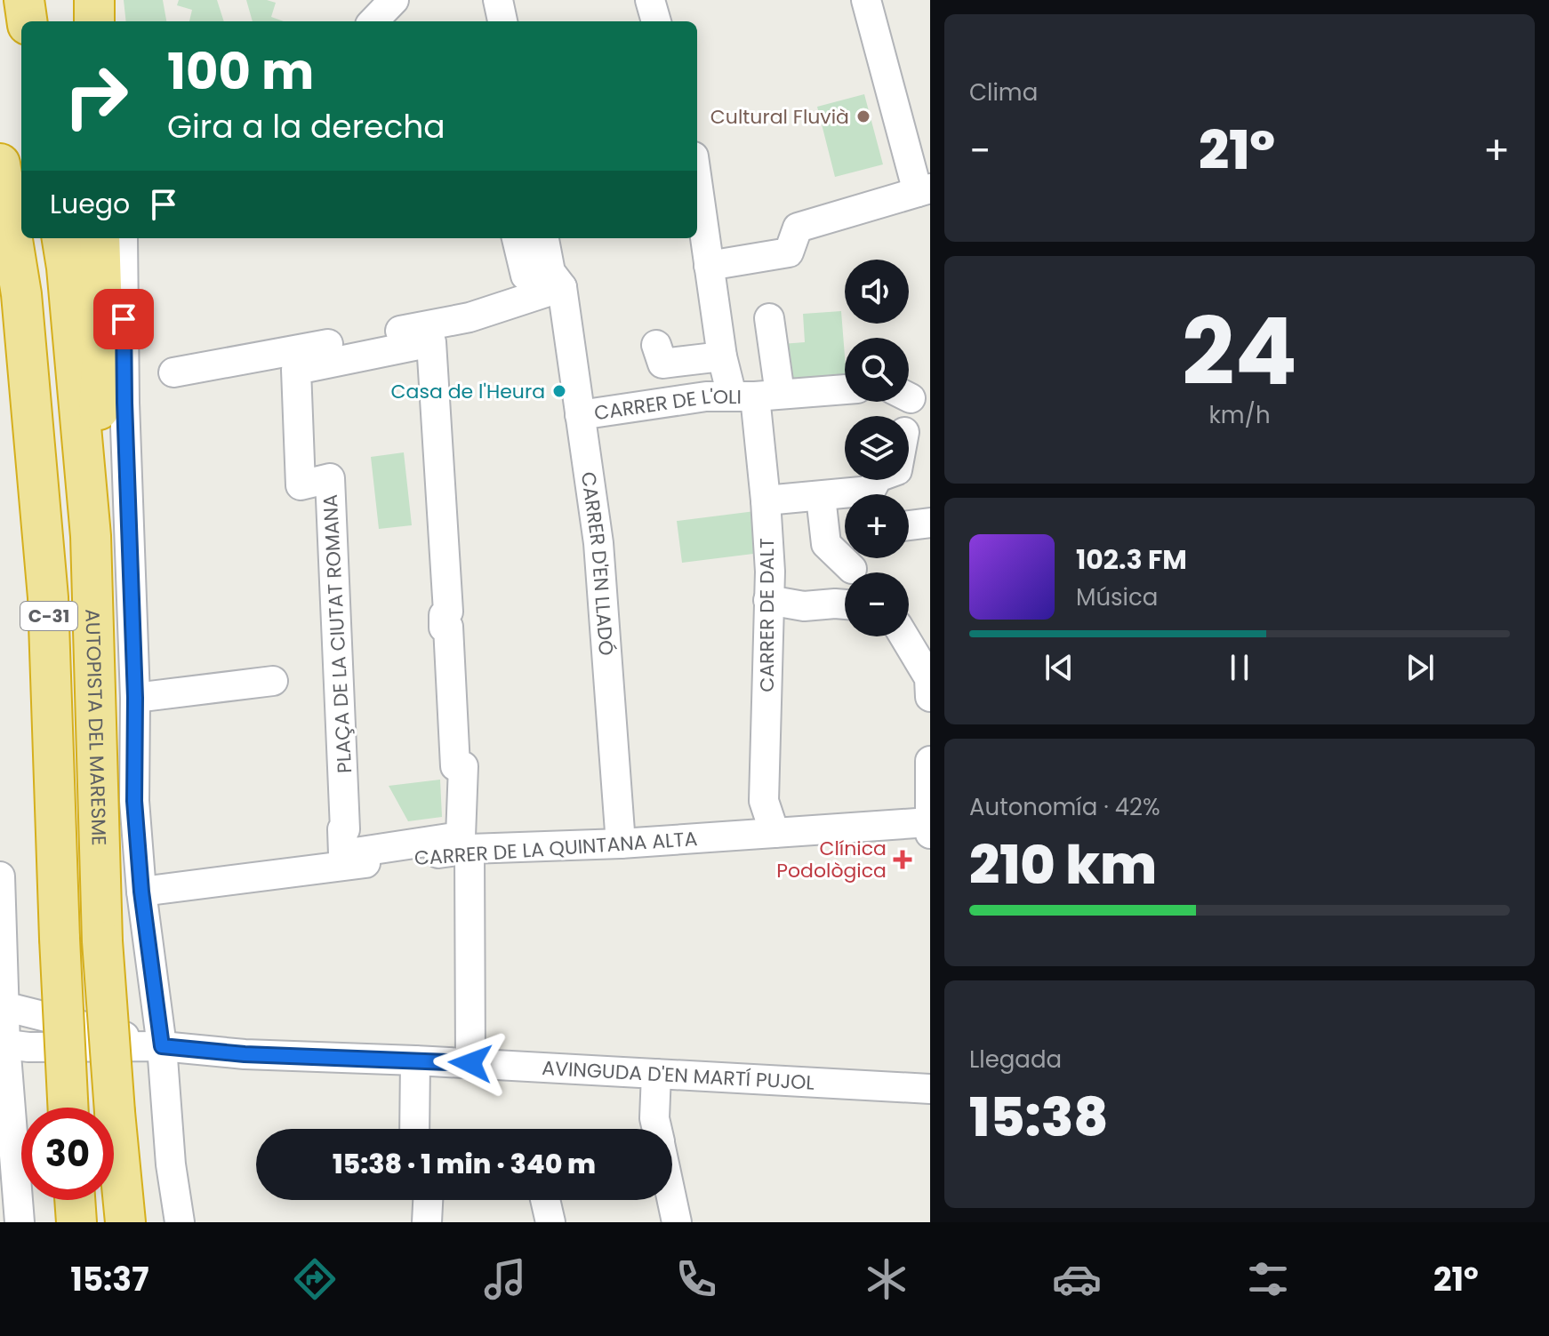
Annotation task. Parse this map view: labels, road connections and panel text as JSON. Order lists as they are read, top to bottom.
{
  "streets": {
    "highway": ["C-31", "AUTOPISTA DEL MARESME"],
    "street": [
      "CARRER DE L'OLI",
      "CARRER D'EN LLADÓ",
      "CARRER DE DALT",
      "PLAÇA DE LA CIUTAT ROMANA",
      "CARRER DE LA QUINTANA ALTA",
      "AVINGUDA D'EN MARTÍ PUJOL"
    ]
  },
  "crossings": [
    ["CARRER DE L'OLI", "CARRER D'EN LLADÓ"],
    ["CARRER DE L'OLI", "CARRER DE DALT"],
    ["CARRER D'EN LLADÓ", "CARRER DE LA QUINTANA ALTA"],
    ["CARRER DE DALT", "CARRER DE LA QUINTANA ALTA"]
  ],
  "places": {
    "other": ["Cultural Fluvià", "Casa de l'Heura"],
    "health": ["Clínica Podològica"]
  },
  "page": {
    "tile": [
      "Clima",
      ["24", "km/h"],
      ["Autonomía · 42%", "210 km"],
      ["Llegada", "15:38"]
    ],
    "turn": ["100 m", "Gira a la derecha"],
    "heat": ["−", "21°", "+"],
    "then": "Luego",
    "map_buttons": ["+", "−"],
    "song": ["102.3 FM", "Música"],
    "limit": "30",
    "trip": "15:38 · 1 min · 340 m",
    "tabs": ["15:37", "21°"]
  }
}
